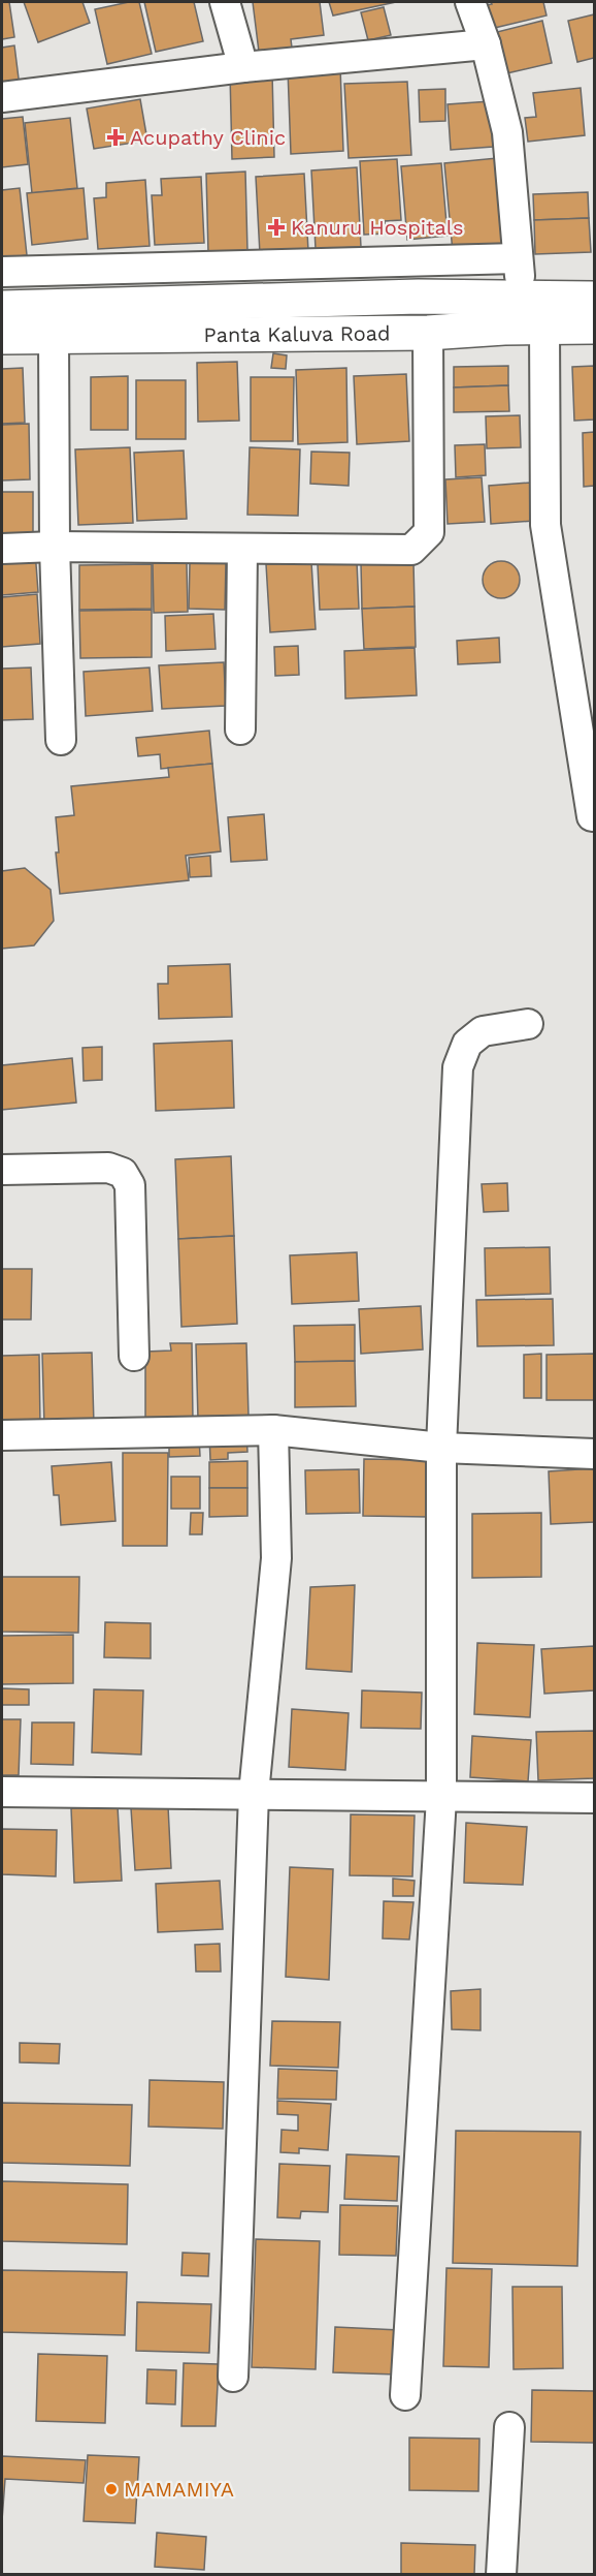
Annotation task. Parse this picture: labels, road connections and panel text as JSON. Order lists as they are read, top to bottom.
{
  "streets": {
    "street": ["Panta Kaluva Road"]
  },
  "places": {
    "health": ["Acupathy Clinic", "Kanuru Hospitals"],
    "other": ["MAMAMIYA"]
  }
}
